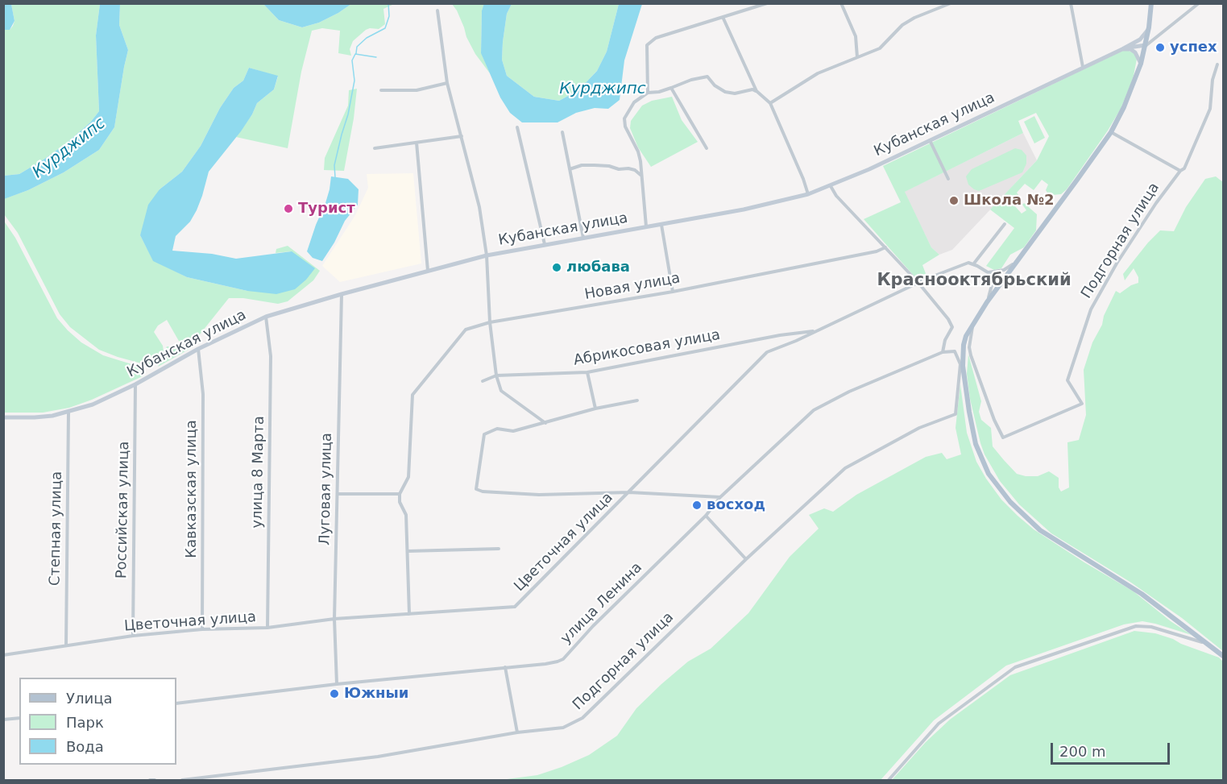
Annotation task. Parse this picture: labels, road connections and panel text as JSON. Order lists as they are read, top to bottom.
{
  "streets": {
    "main road": ["Кубанская улица"],
    "street": [
      "Подгорная улица",
      "Новая улица",
      "Абрикосовая улица",
      "улица 8 Марта",
      "Кавказская улица",
      "Луговая улица",
      "Российская улица",
      "Степная улица",
      "Цветочная улица",
      "улица Ленина"
    ]
  },
  "crossings": [
    ["Кубанская улица", "улица 8 Марта"],
    ["Кубанская улица", "Кавказская улица"],
    ["Кубанская улица", "Луговая улица"],
    ["Кубанская улица", "Российская улица"],
    ["Кубанская улица", "Степная улица"],
    ["Подгорная улица", "улица Ленина"],
    ["Абрикосовая улица", "Цветочная улица"],
    ["улица 8 Марта", "Цветочная улица"],
    ["Кавказская улица", "Цветочная улица"],
    ["Луговая улица", "Цветочная улица"],
    ["Луговая улица", "улица Ленина"],
    ["Российская улица", "Цветочная улица"],
    ["Степная улица", "Цветочная улица"]
  ],
  "districts": ["Краснооктябрьский"],
  "water": ["Курджипс"],
  "places": [
    "успех",
    "Школа №2",
    "Турист",
    "любава",
    "восход",
    "Южныи"
  ],
  "legend": ["Улица", "Парк", "Вода"],
  "scale_bar": "200 m"
}
